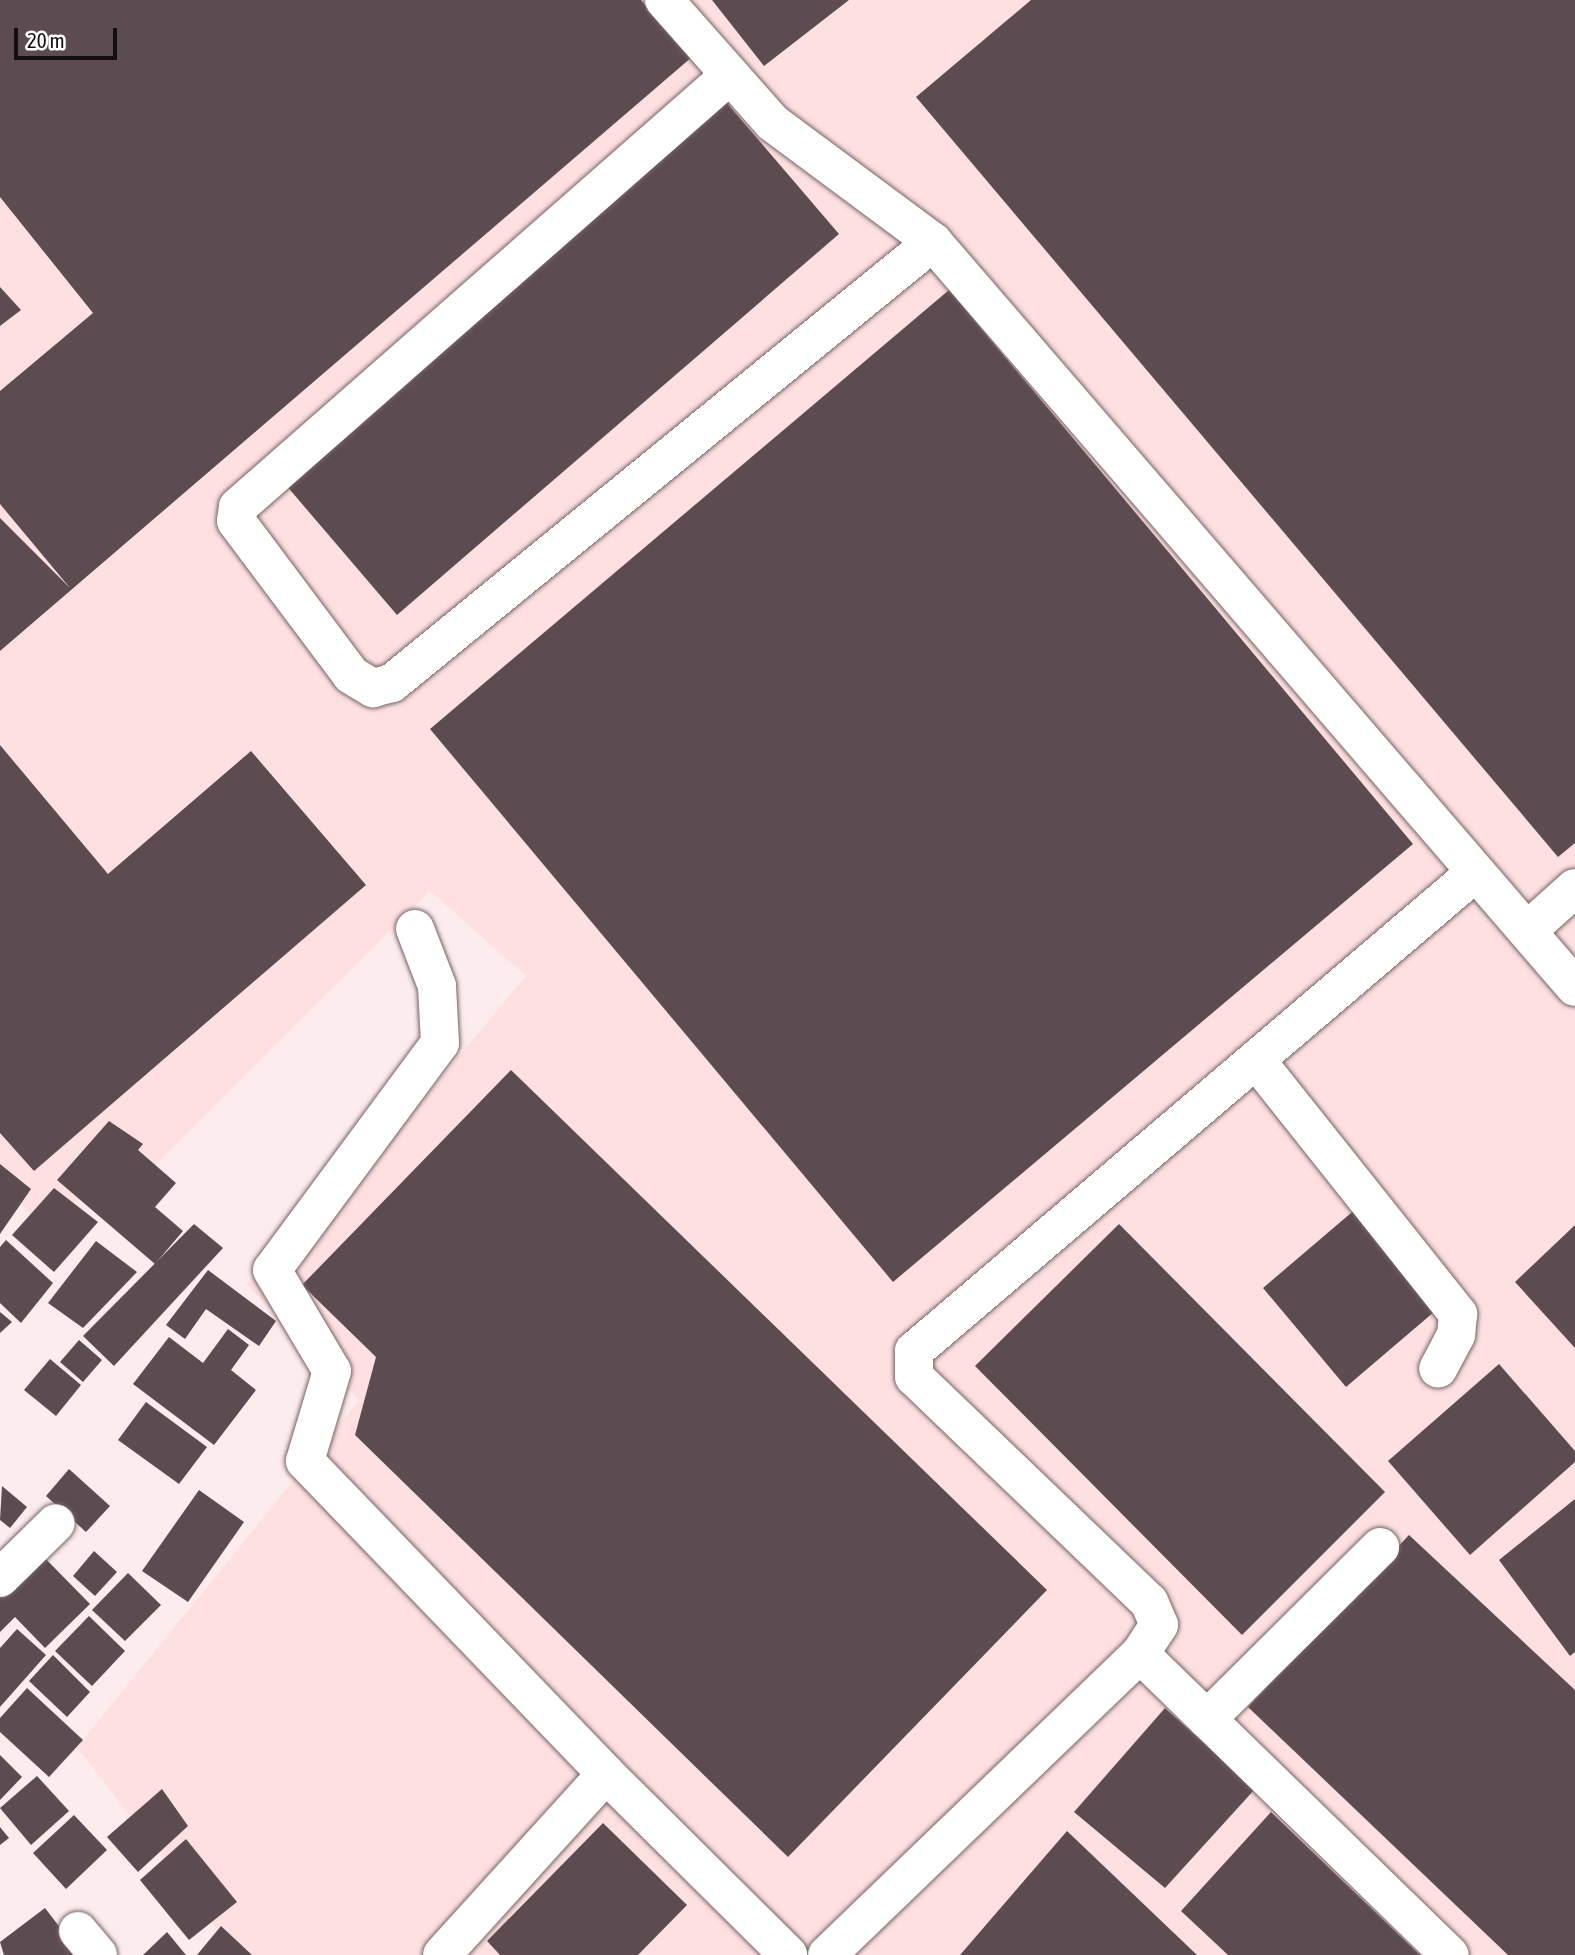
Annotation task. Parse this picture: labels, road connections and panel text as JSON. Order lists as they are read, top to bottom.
{
  "scale_bar": "20 m"
}
